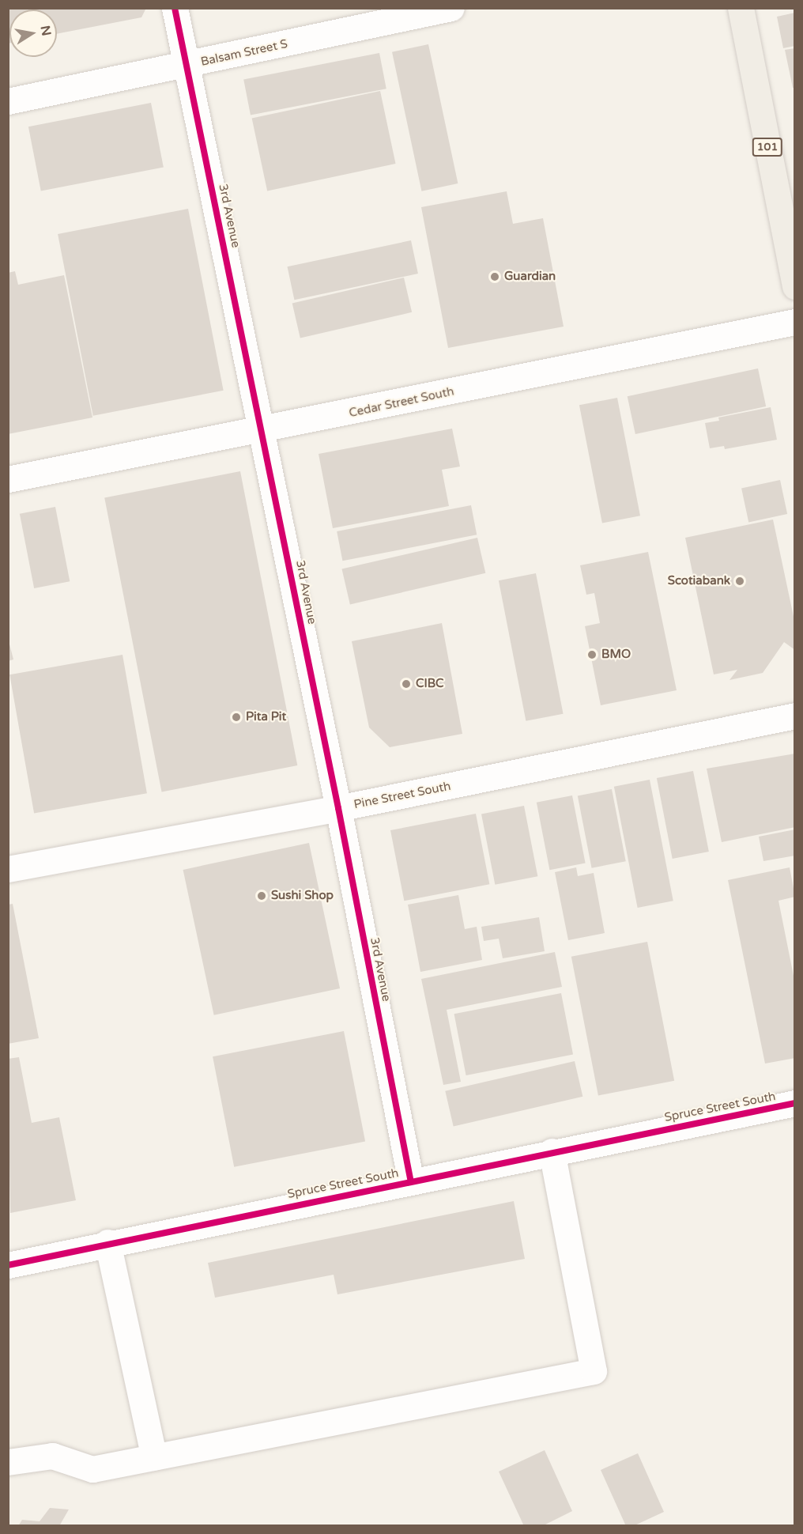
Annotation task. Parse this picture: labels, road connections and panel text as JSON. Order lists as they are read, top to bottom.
{
  "streets": {
    "main road": ["101"],
    "street": [
      "Balsam Street S",
      "3rd Avenue",
      "Cedar Street South",
      "Pine Street South",
      "Spruce Street South"
    ]
  },
  "crossings": [
    ["Balsam Street S", "3rd Avenue"],
    ["3rd Avenue", "Cedar Street South"],
    ["3rd Avenue", "Pine Street South"],
    ["3rd Avenue", "Spruce Street South"]
  ],
  "places": [
    "Guardian",
    "Scotiabank",
    "BMO",
    "CIBC",
    "Pita Pit",
    "Sushi Shop"
  ],
  "north": "right"
}
